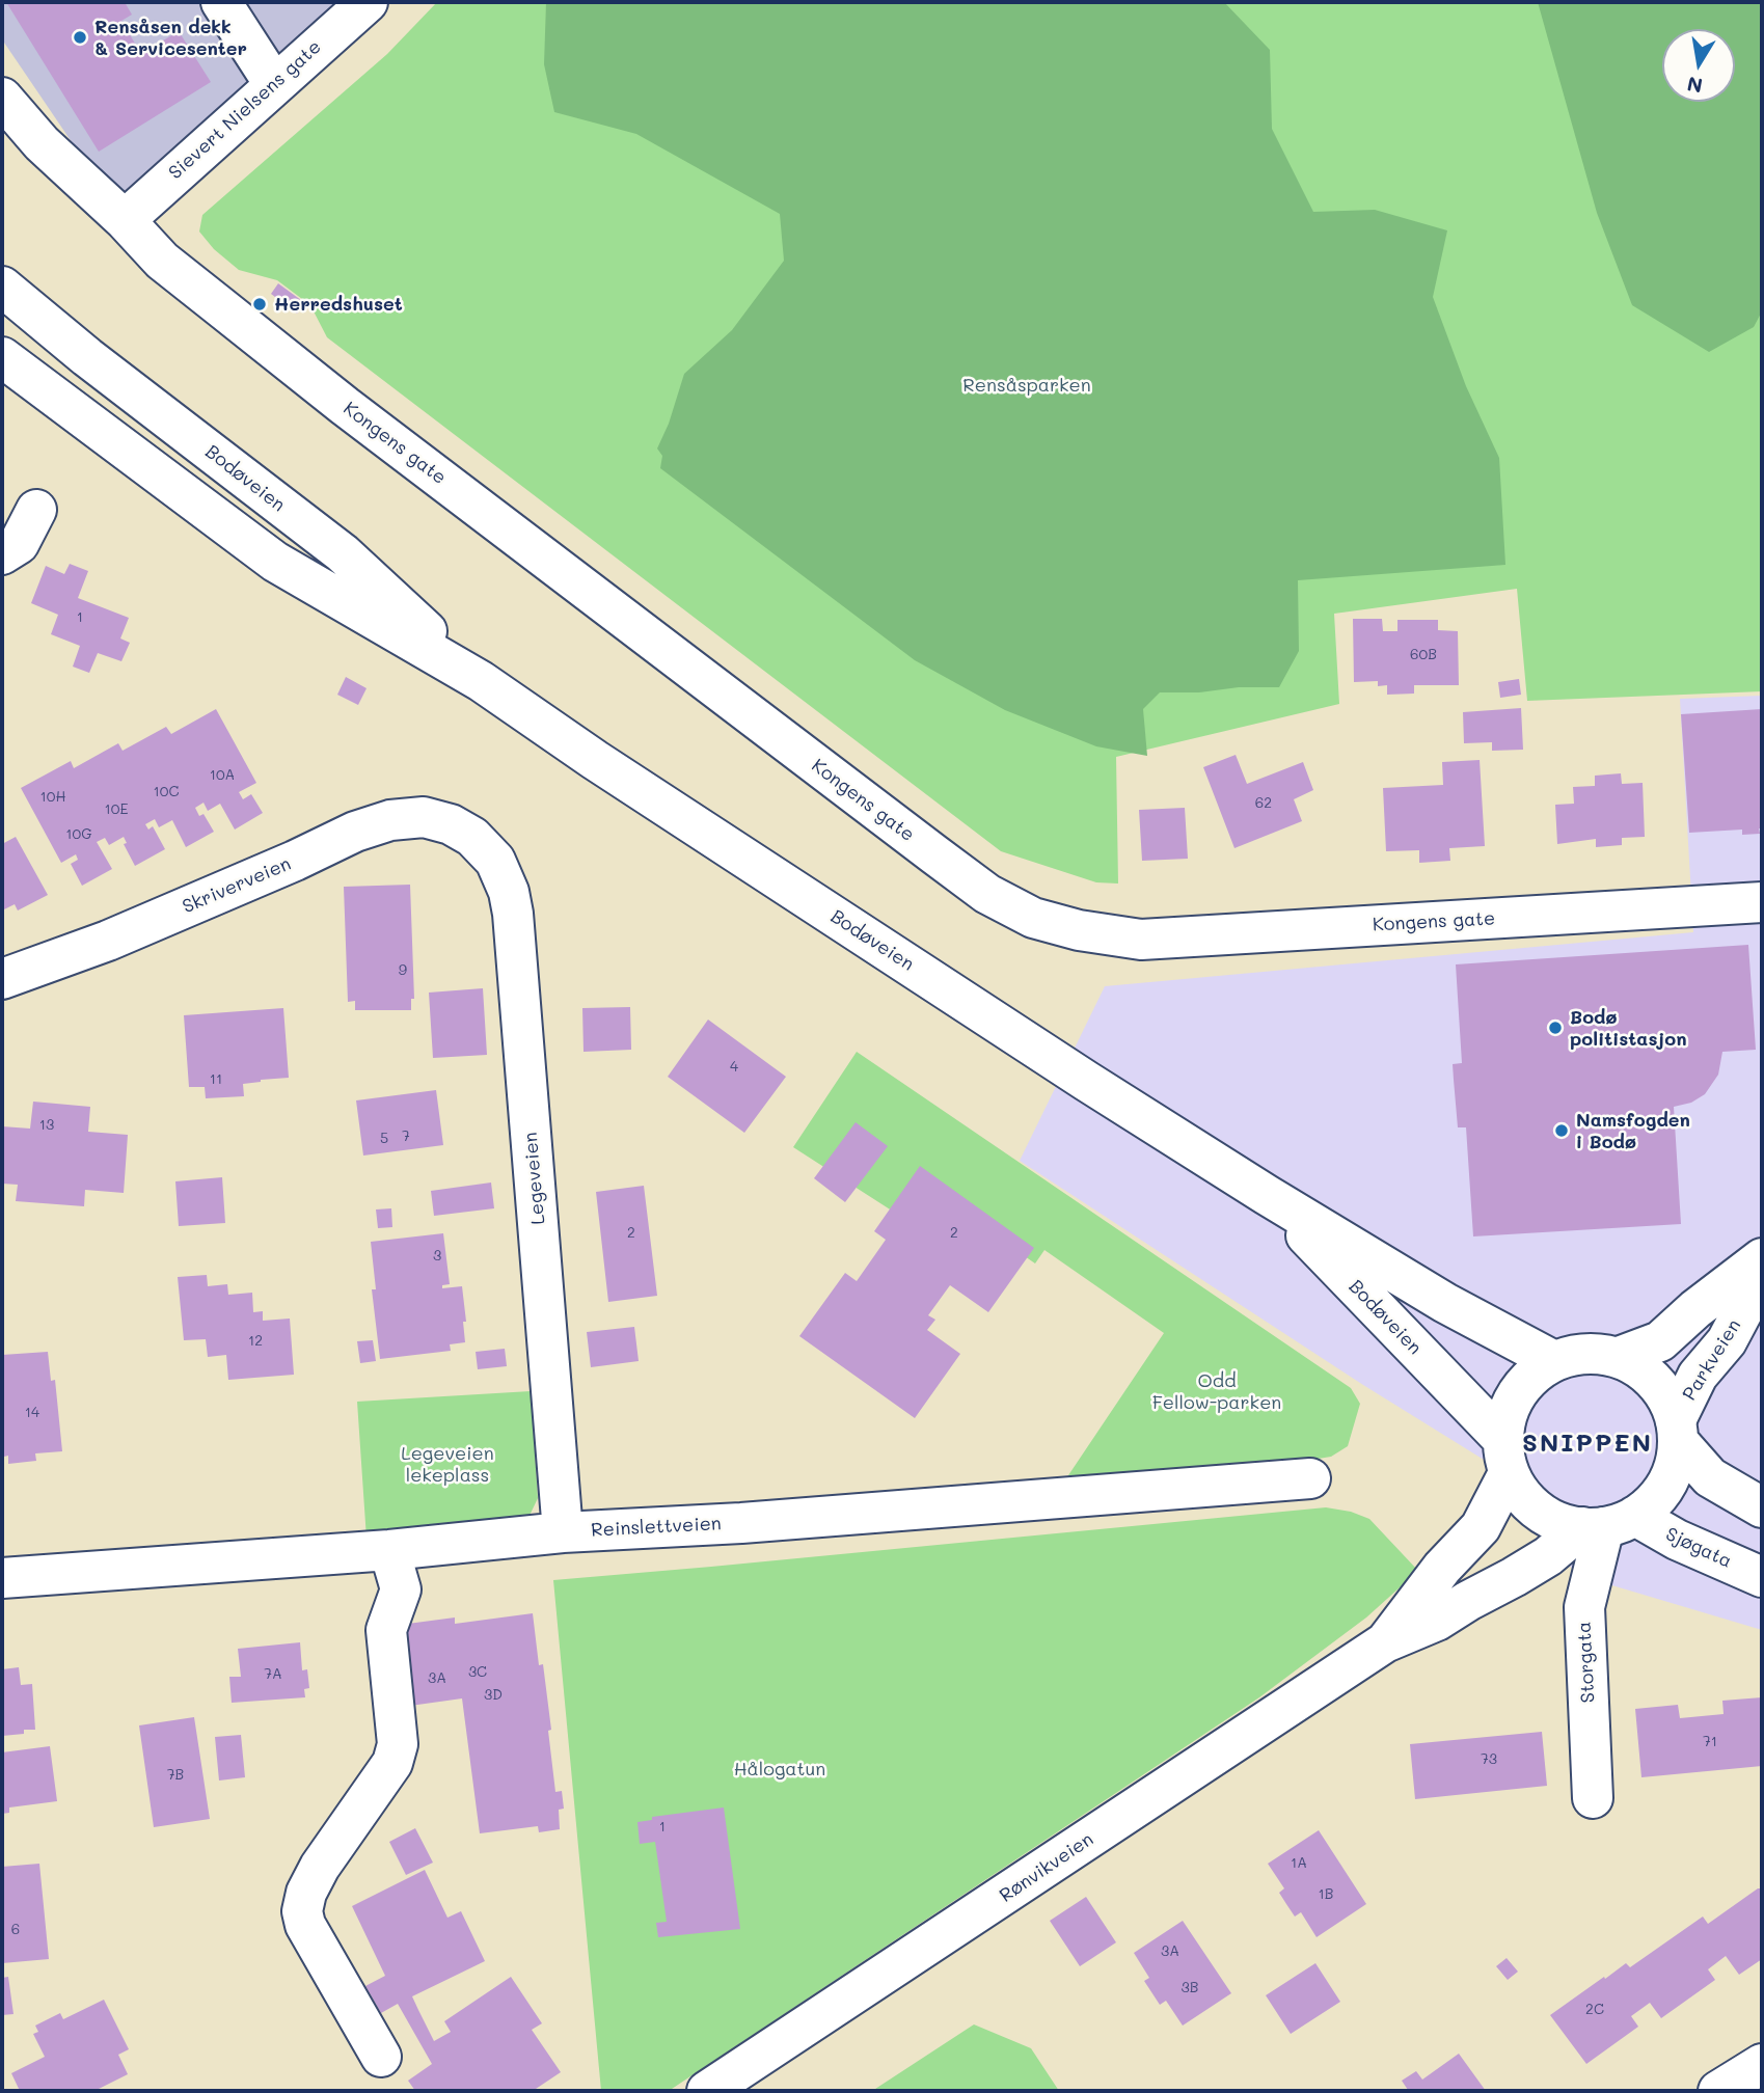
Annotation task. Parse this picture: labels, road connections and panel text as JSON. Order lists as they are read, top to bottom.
{
  "streets": {
    "main road": [
      "Sievert Nielsens gate",
      "Kongens gate",
      "Bodøveien",
      "Skriverveien",
      "Legeveien",
      "Parkveien",
      "Reinslettveien",
      "Sjøgata",
      "Storgata",
      "Rønvikveien"
    ]
  },
  "crossings": [
    ["Sievert Nielsens gate", "Kongens gate"],
    ["Bodøveien", "Parkveien"],
    ["Bodøveien", "Sjøgata"],
    ["Bodøveien", "Storgata"],
    ["Bodøveien", "Rønvikveien"],
    ["Skriverveien", "Legeveien"],
    ["Legeveien", "Reinslettveien"],
    ["Parkveien", "Sjøgata"],
    ["Parkveien", "Storgata"],
    ["Parkveien", "Rønvikveien"],
    ["Sjøgata", "Storgata"],
    ["Sjøgata", "Rønvikveien"],
    ["Storgata", "Rønvikveien"]
  ],
  "districts": ["SNIPPEN"],
  "parks": [
    "Rensåsparken",
    "Odd Fellow-parken",
    "Legeveien lekeplass",
    "Hålogatun"
  ],
  "places": [
    "Rensåsen dekk & Servicesenter",
    "Herredshuset",
    "Bodø politistasjon",
    "Namsfogden i Bodø"
  ],
  "house_numbers": [
    "1",
    "60B",
    "10A",
    "10C",
    "10H",
    "62",
    "10E",
    "10G",
    "9",
    "4",
    "11",
    "13",
    "7",
    "5",
    "2",
    "2",
    "3",
    "12",
    "14",
    "3C",
    "7A",
    "3A",
    "3D",
    "71",
    "73",
    "7B",
    "1",
    "1A",
    "1B",
    "6",
    "3A",
    "3B",
    "2C"
  ],
  "north": "bottom"
}
